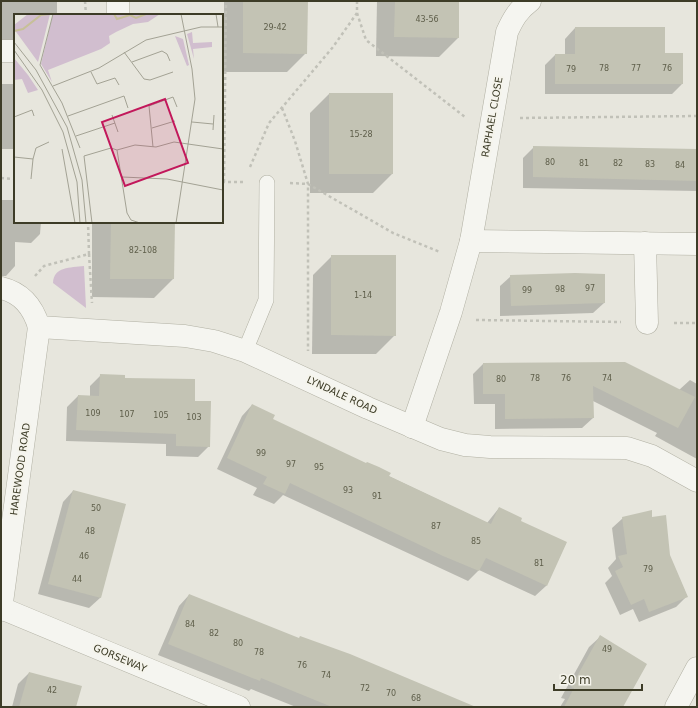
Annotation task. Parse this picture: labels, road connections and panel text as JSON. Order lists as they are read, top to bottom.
{
  "streets": {
    "street": [
      "RAPHAEL CLOSE",
      "LYNDALE ROAD",
      "HAREWOOD ROAD",
      "GORSEWAY"
    ]
  },
  "crossings": [
    ["RAPHAEL CLOSE", "LYNDALE ROAD"],
    ["LYNDALE ROAD", "HAREWOOD ROAD"],
    ["HAREWOOD ROAD", "GORSEWAY"]
  ],
  "house_numbers": [
    "43-56",
    "29-42",
    "78",
    "77",
    "76",
    "79",
    "15-28",
    "80",
    "81",
    "82",
    "83",
    "84",
    "82-108",
    "97",
    "98",
    "99",
    "1-14",
    "78",
    "76",
    "74",
    "80",
    "109",
    "107",
    "105",
    "103",
    "99",
    "97",
    "95",
    "93",
    "91",
    "50",
    "87",
    "48",
    "85",
    "46",
    "81",
    "79",
    "44",
    "84",
    "82",
    "80",
    "49",
    "78",
    "76",
    "74",
    "72",
    "42",
    "70",
    "68"
  ],
  "scale_bar": "20 m"
}
